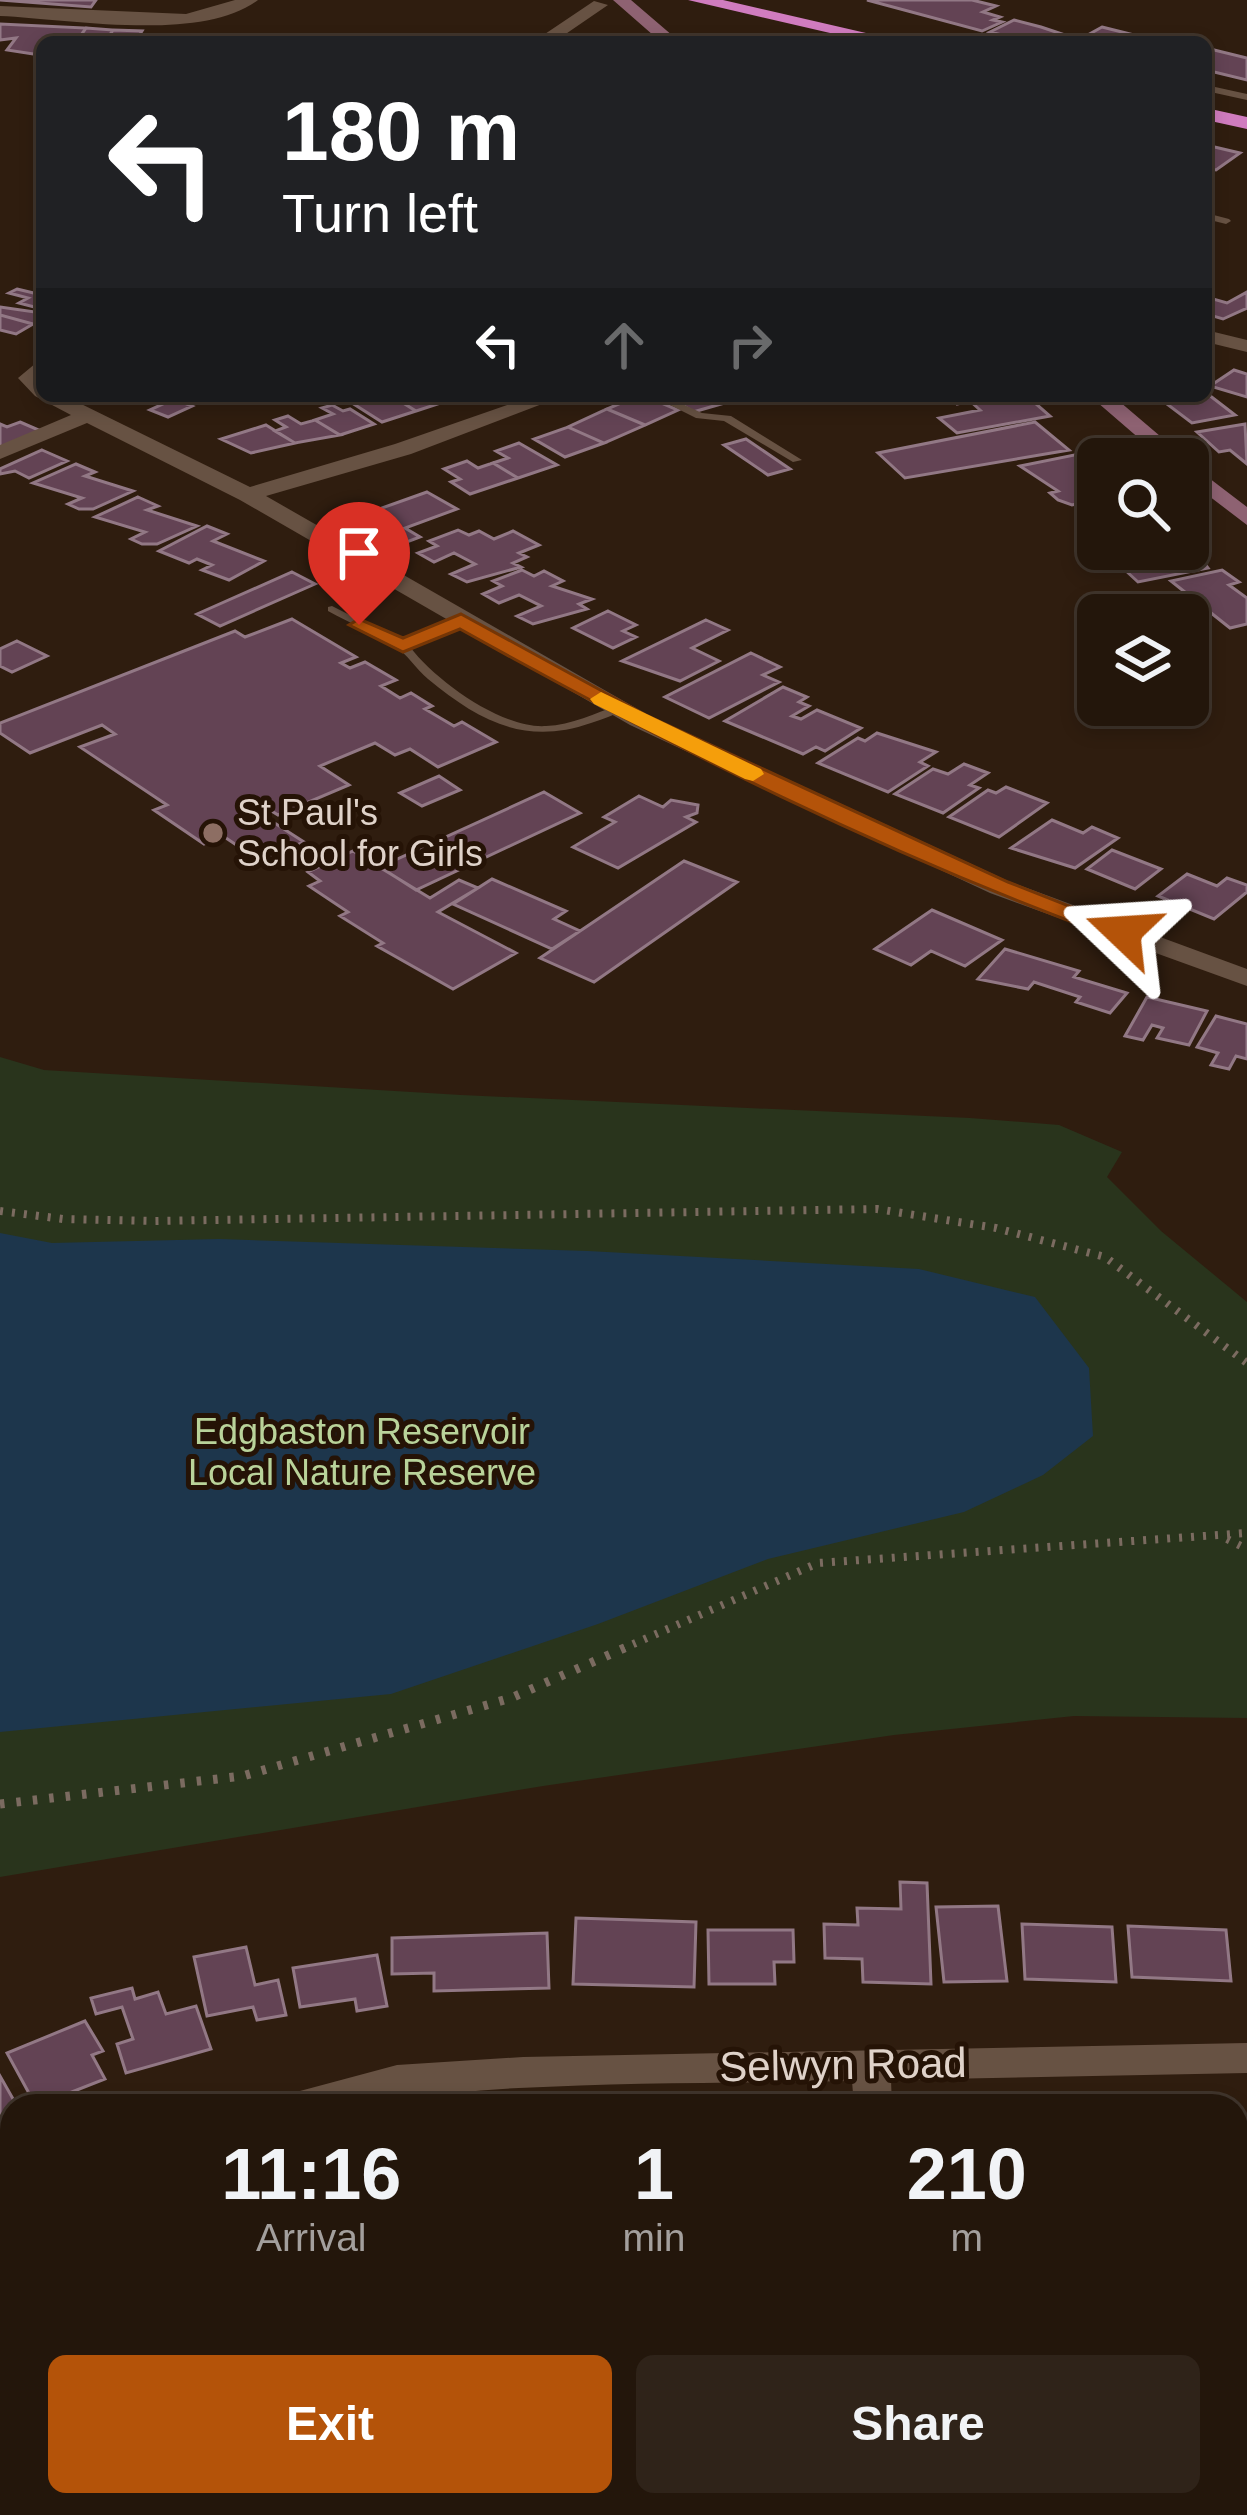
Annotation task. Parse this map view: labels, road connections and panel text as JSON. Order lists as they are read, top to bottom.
{
  "streets": {
    "street": ["Selwyn Road"]
  },
  "parks": ["Edgbaston Reservoir Local Nature Reserve"],
  "places": ["St Paul's School for Girls"],
  "page": {
    "turn": ["180 m", "Turn left"],
    "eta": [
      "11:16",
      "Arrival",
      "1",
      "min",
      "210",
      "m"
    ],
    "buttons": ["Exit", "Share"]
  }
}
